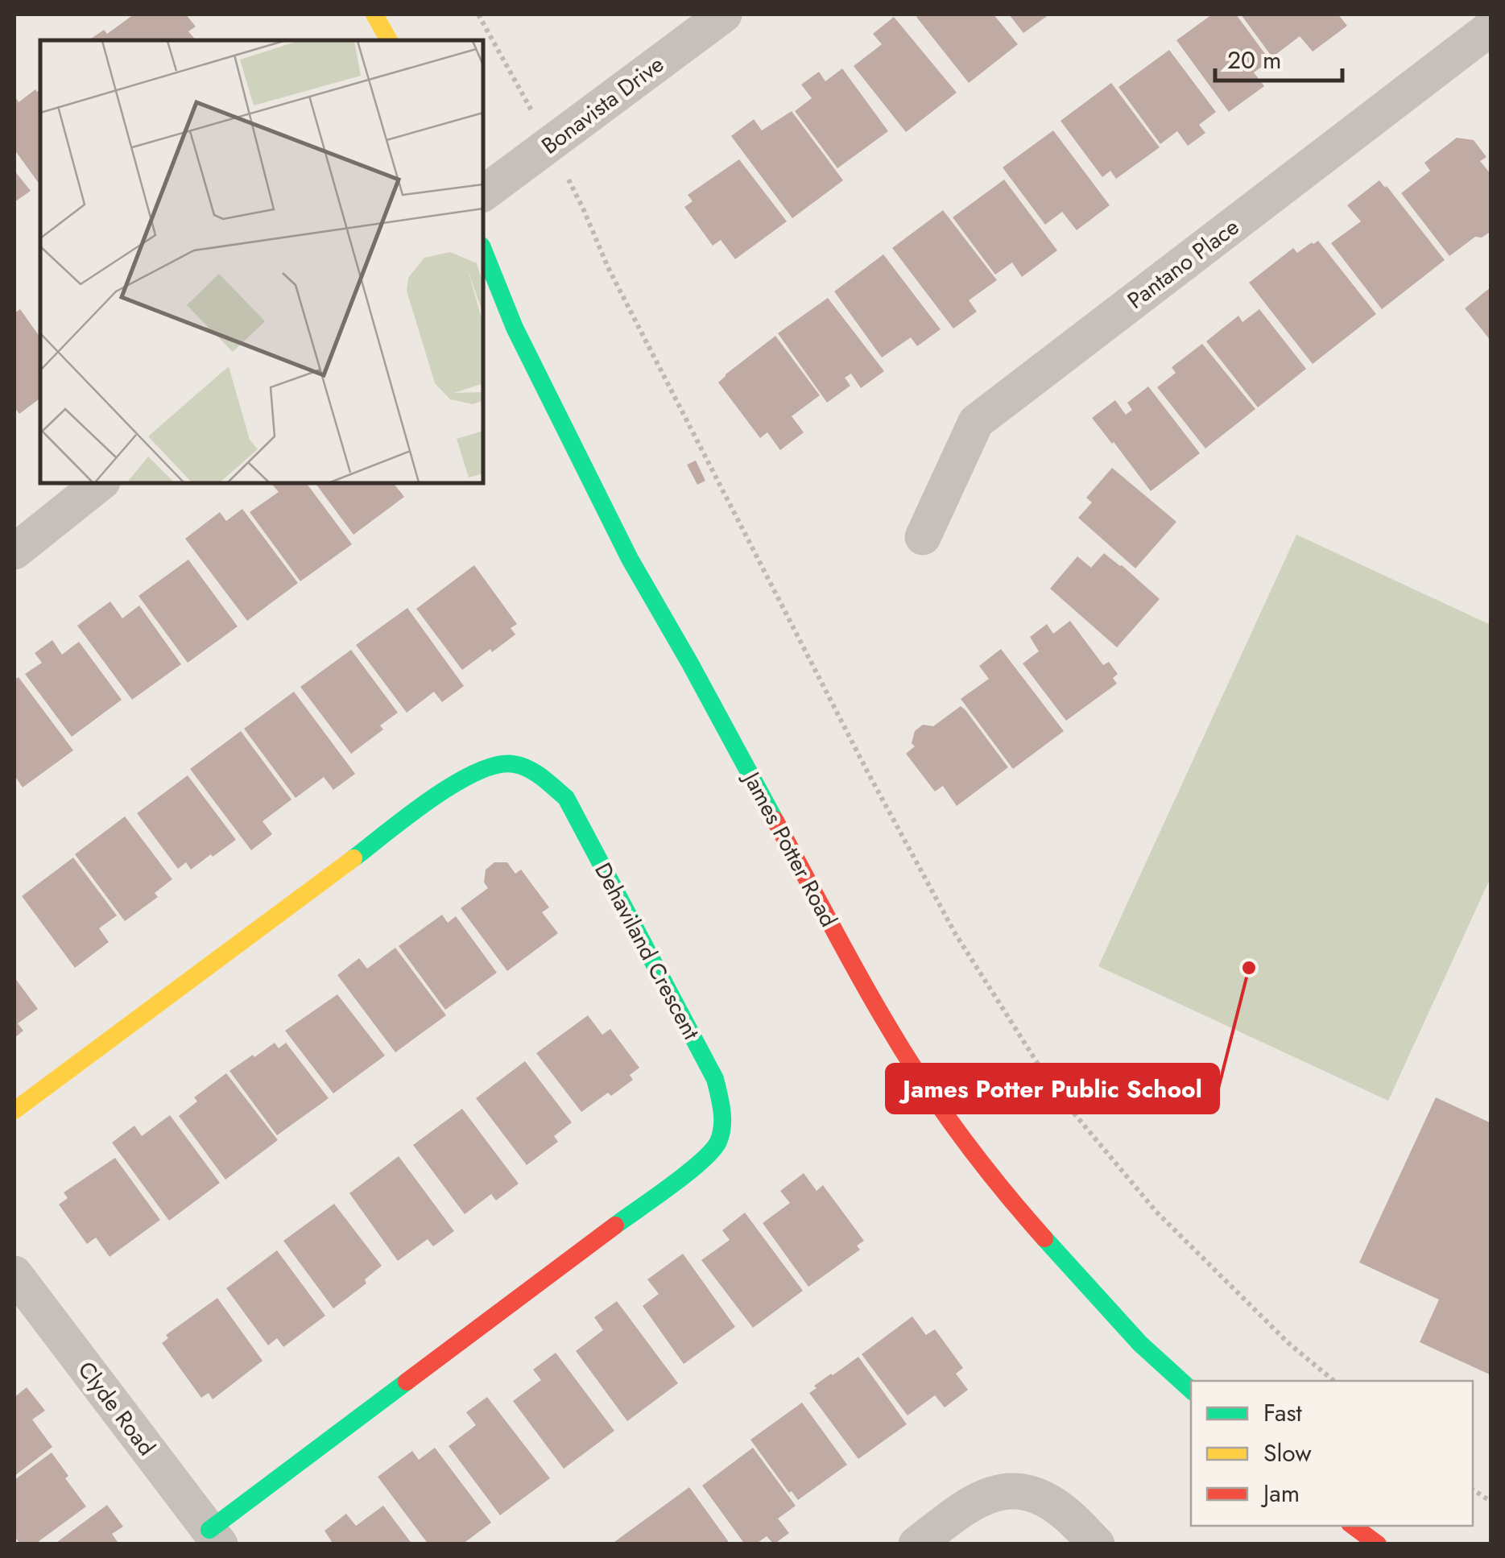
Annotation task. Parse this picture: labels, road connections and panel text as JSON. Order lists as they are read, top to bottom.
{
  "streets": {
    "street": [
      "Bonavista Drive",
      "Pantano Place",
      "James Potter Road",
      "Dehaviland Crescent",
      "Clyde Road"
    ]
  },
  "crossings": [
    ["Dehaviland Crescent", "Clyde Road"]
  ],
  "places": ["James Potter Public School"],
  "legend": ["Fast", "Slow", "Jam"],
  "scale_bar": "20 m"
}
